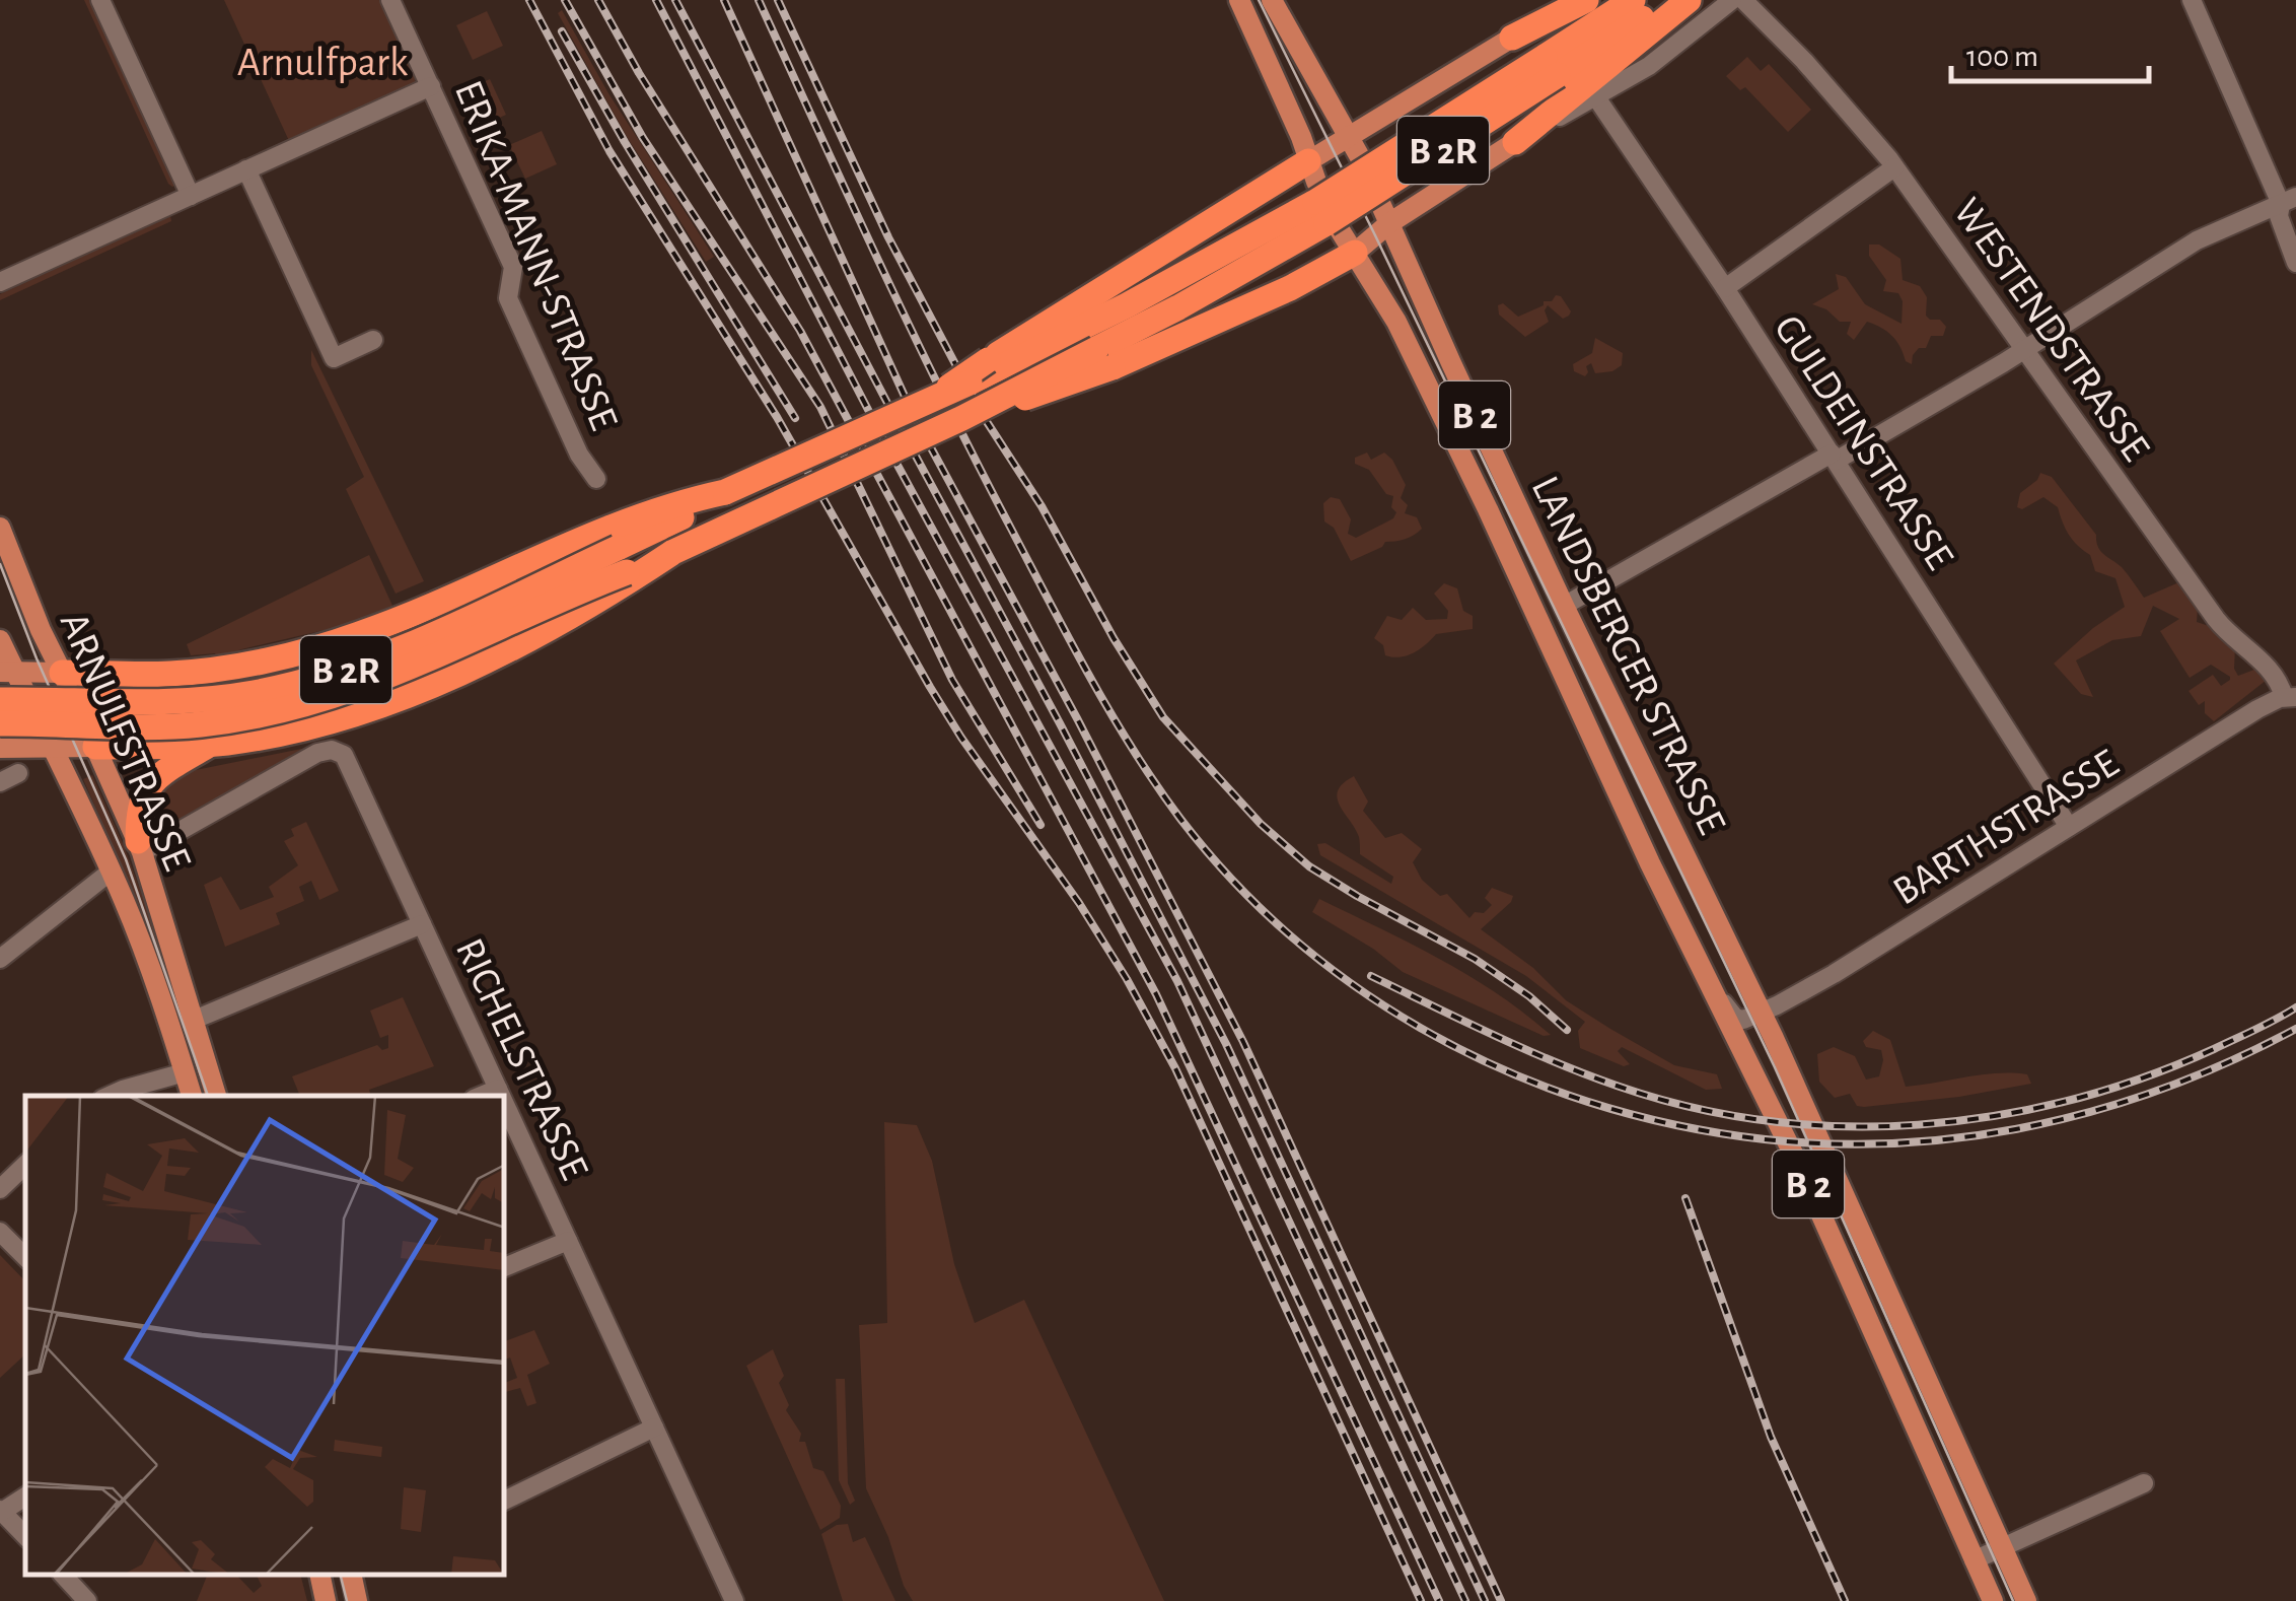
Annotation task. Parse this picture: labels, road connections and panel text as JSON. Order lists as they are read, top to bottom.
{
  "streets": {
    "highway": ["B 2R"],
    "main road": ["B 2", "LANDSBERGER STRASSE", "ARNULFSTRASSE"],
    "street": [
      "ERIKA-MANN-STRASSE",
      "WESTENDSTRASSE",
      "GULDEINSTRASSE",
      "BARTHSTRASSE",
      "RICHELSTRASSE"
    ]
  },
  "crossings": [
    ["WESTENDSTRASSE", "BARTHSTRASSE"],
    ["GULDEINSTRASSE", "BARTHSTRASSE"],
    ["LANDSBERGER STRASSE", "BARTHSTRASSE"],
    ["ARNULFSTRASSE", "RICHELSTRASSE"]
  ],
  "parks": ["Arnulfpark"],
  "scale_bar": "100 m"
}
